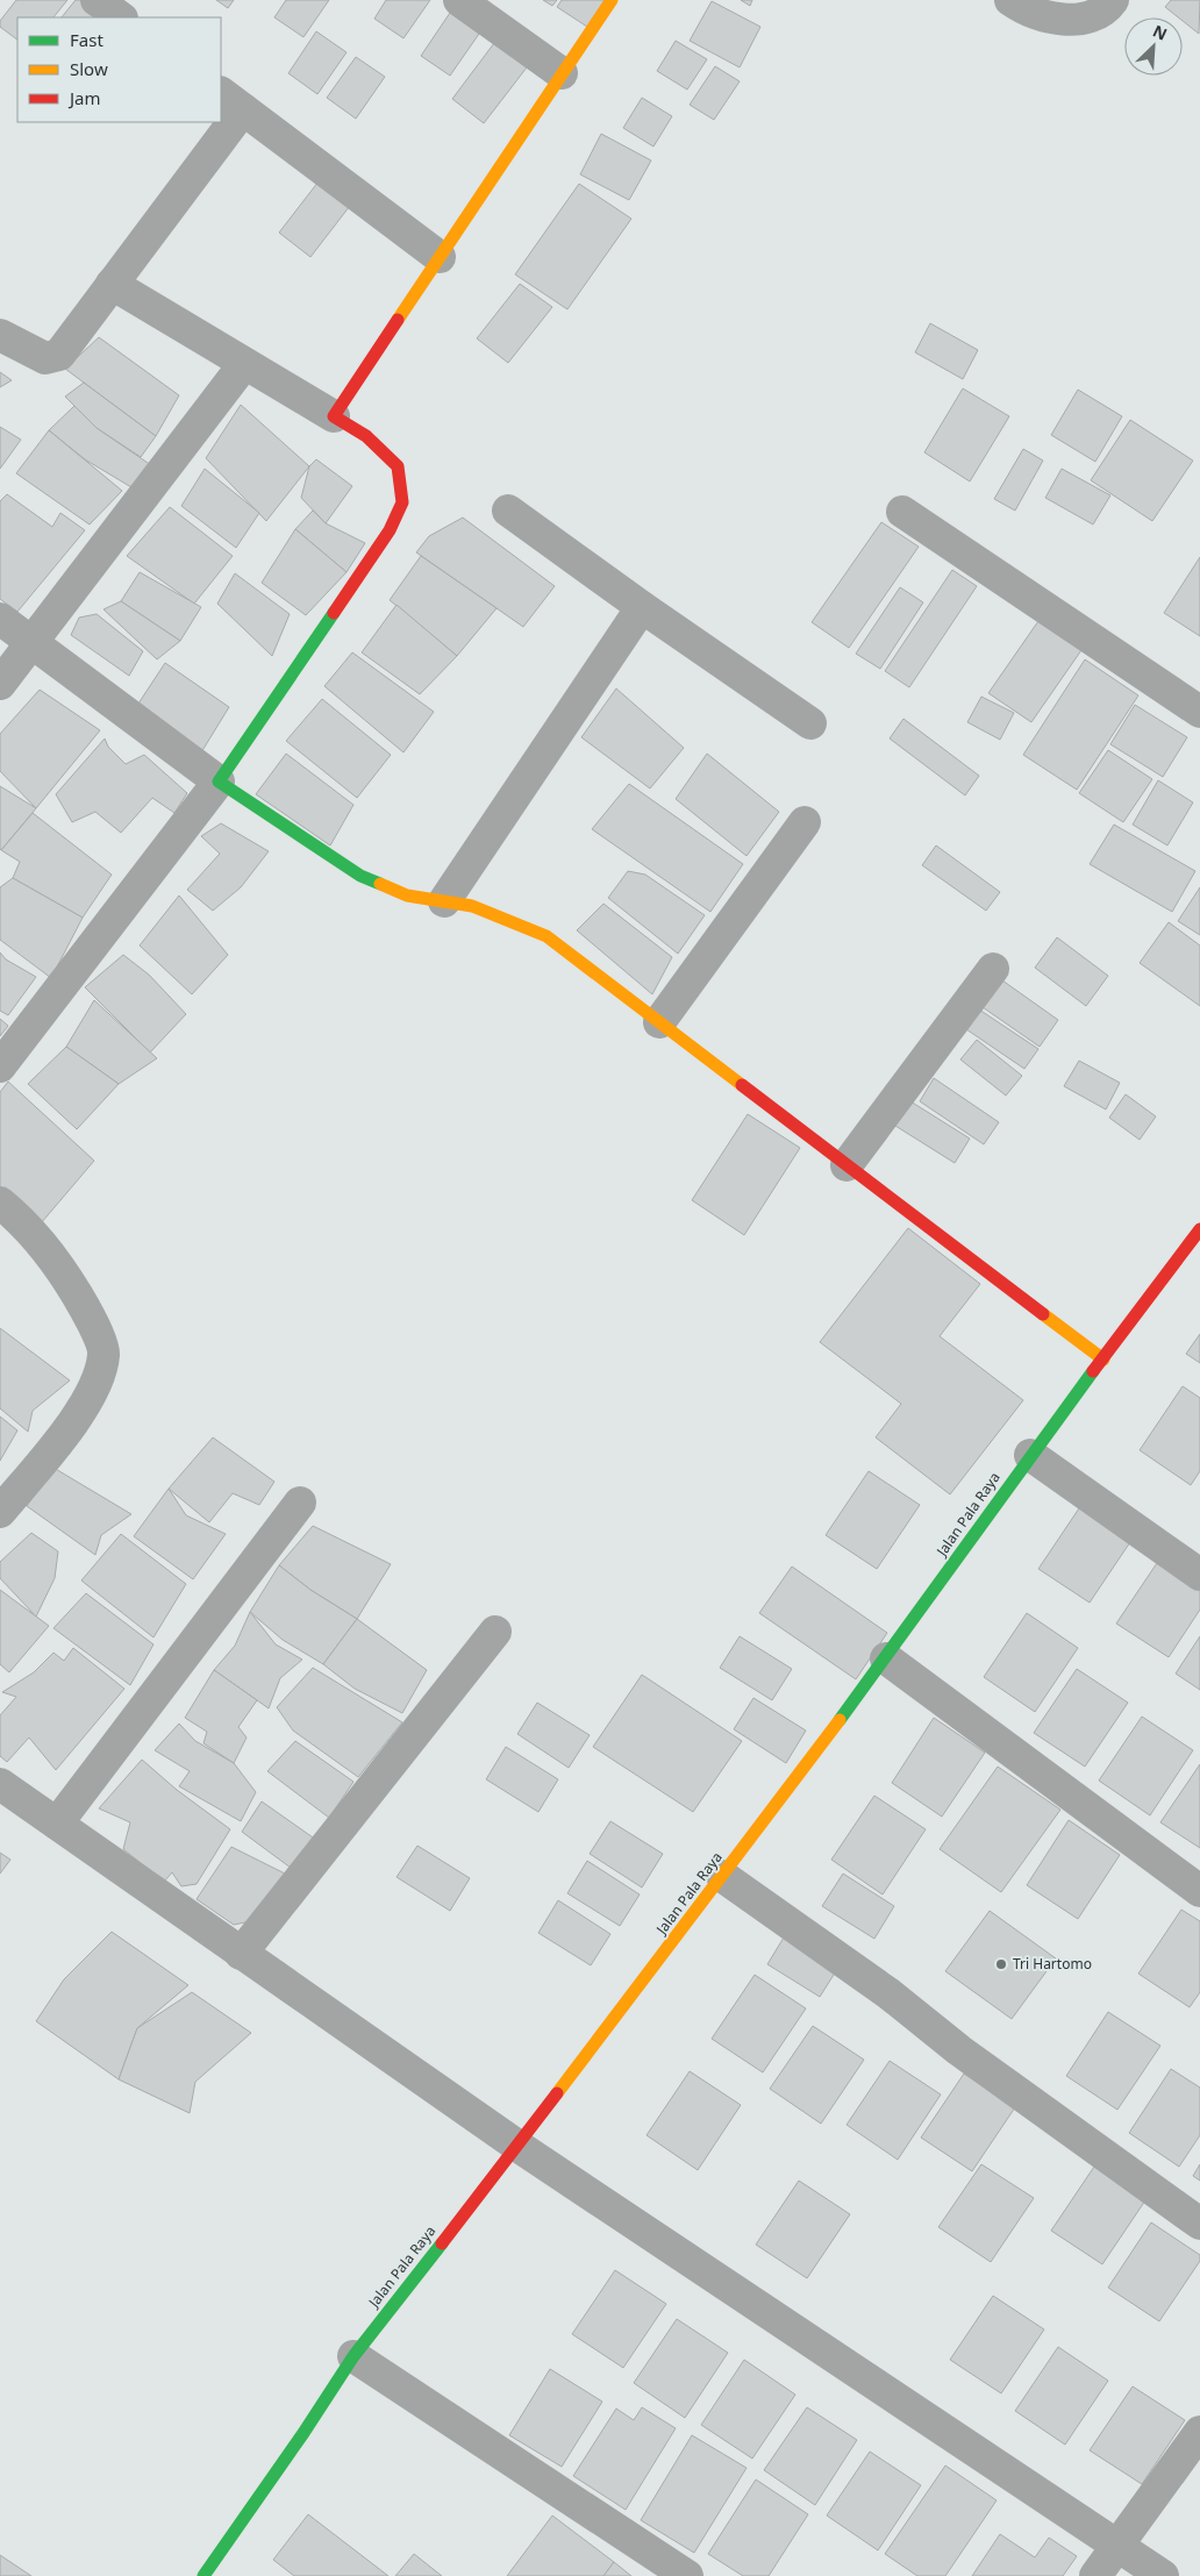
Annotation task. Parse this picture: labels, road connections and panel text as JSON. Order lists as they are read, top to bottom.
{
  "streets": {
    "street": ["Jalan Pala Raya"]
  },
  "places": ["Tri Hartomo"],
  "legend": ["Fast", "Slow", "Jam"],
  "north": "top right"
}
